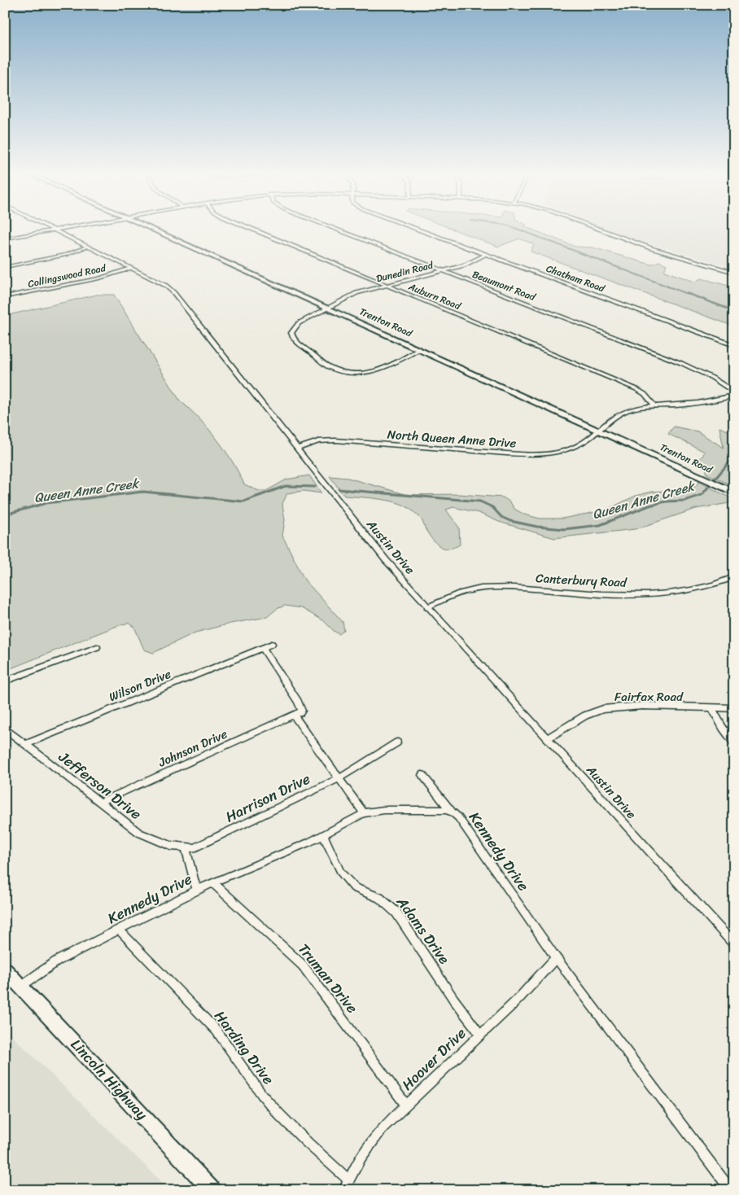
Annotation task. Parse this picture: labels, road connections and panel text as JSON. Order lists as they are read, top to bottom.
{
  "streets": {
    "main road": ["Trenton Road", "Lincoln Highway"],
    "street": [
      "Dunedin Road",
      "Collingswood Road",
      "Chatham Road",
      "Beaumont Road",
      "Auburn Road",
      "North Queen Anne Drive",
      "Austin Drive",
      "Canterbury Road",
      "Wilson Drive",
      "Fairfax Road",
      "Johnson Drive",
      "Jefferson Drive",
      "Harrison Drive",
      "Kennedy Drive",
      "Adams Drive",
      "Truman Drive",
      "Harding Drive",
      "Hoover Drive"
    ]
  },
  "crossings": [
    ["Dunedin Road", "Chatham Road"],
    ["Dunedin Road", "Beaumont Road"],
    ["Dunedin Road", "Auburn Road"],
    ["Dunedin Road", "Trenton Road"],
    ["Collingswood Road", "Austin Drive"],
    ["Auburn Road", "North Queen Anne Drive"],
    ["Trenton Road", "North Queen Anne Drive"],
    ["North Queen Anne Drive", "Austin Drive"],
    ["Austin Drive", "Canterbury Road"],
    ["Austin Drive", "Fairfax Road"],
    ["Wilson Drive", "Jefferson Drive"],
    ["Johnson Drive", "Jefferson Drive"],
    ["Jefferson Drive", "Harrison Drive"],
    ["Kennedy Drive", "Adams Drive"],
    ["Kennedy Drive", "Truman Drive"],
    ["Kennedy Drive", "Harding Drive"],
    ["Kennedy Drive", "Hoover Drive"],
    ["Kennedy Drive", "Lincoln Highway"],
    ["Adams Drive", "Hoover Drive"],
    ["Truman Drive", "Hoover Drive"],
    ["Harding Drive", "Hoover Drive"]
  ],
  "water": ["Queen Anne Creek"]
}
